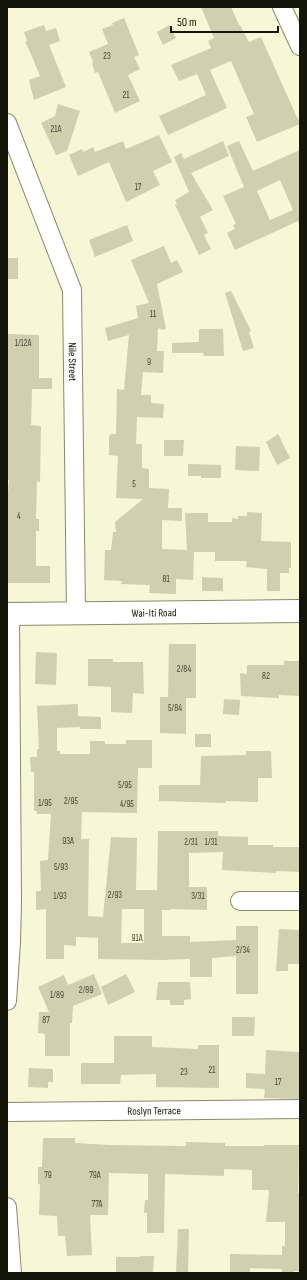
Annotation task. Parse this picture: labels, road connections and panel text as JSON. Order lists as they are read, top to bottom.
{
  "streets": {
    "main road": ["Wai-Iti Road"],
    "street": ["Nile Street", "Roslyn Terrace"]
  },
  "crossings": [
    ["Nile Street", "Wai-Iti Road"]
  ],
  "house_numbers": [
    "23",
    "21",
    "21A",
    "17",
    "11",
    "1/12A",
    "9",
    "5",
    "4",
    "81",
    "2/84",
    "82",
    "5/84",
    "5/95",
    "2/95",
    "1/95",
    "4/95",
    "93A",
    "2/31",
    "1/31",
    "5/93",
    "2/93",
    "1/93",
    "3/31",
    "91A",
    "2/34",
    "2/89",
    "1/89",
    "87",
    "21",
    "23",
    "17",
    "79",
    "79A",
    "77A"
  ],
  "scale_bar": "50 m"
}
